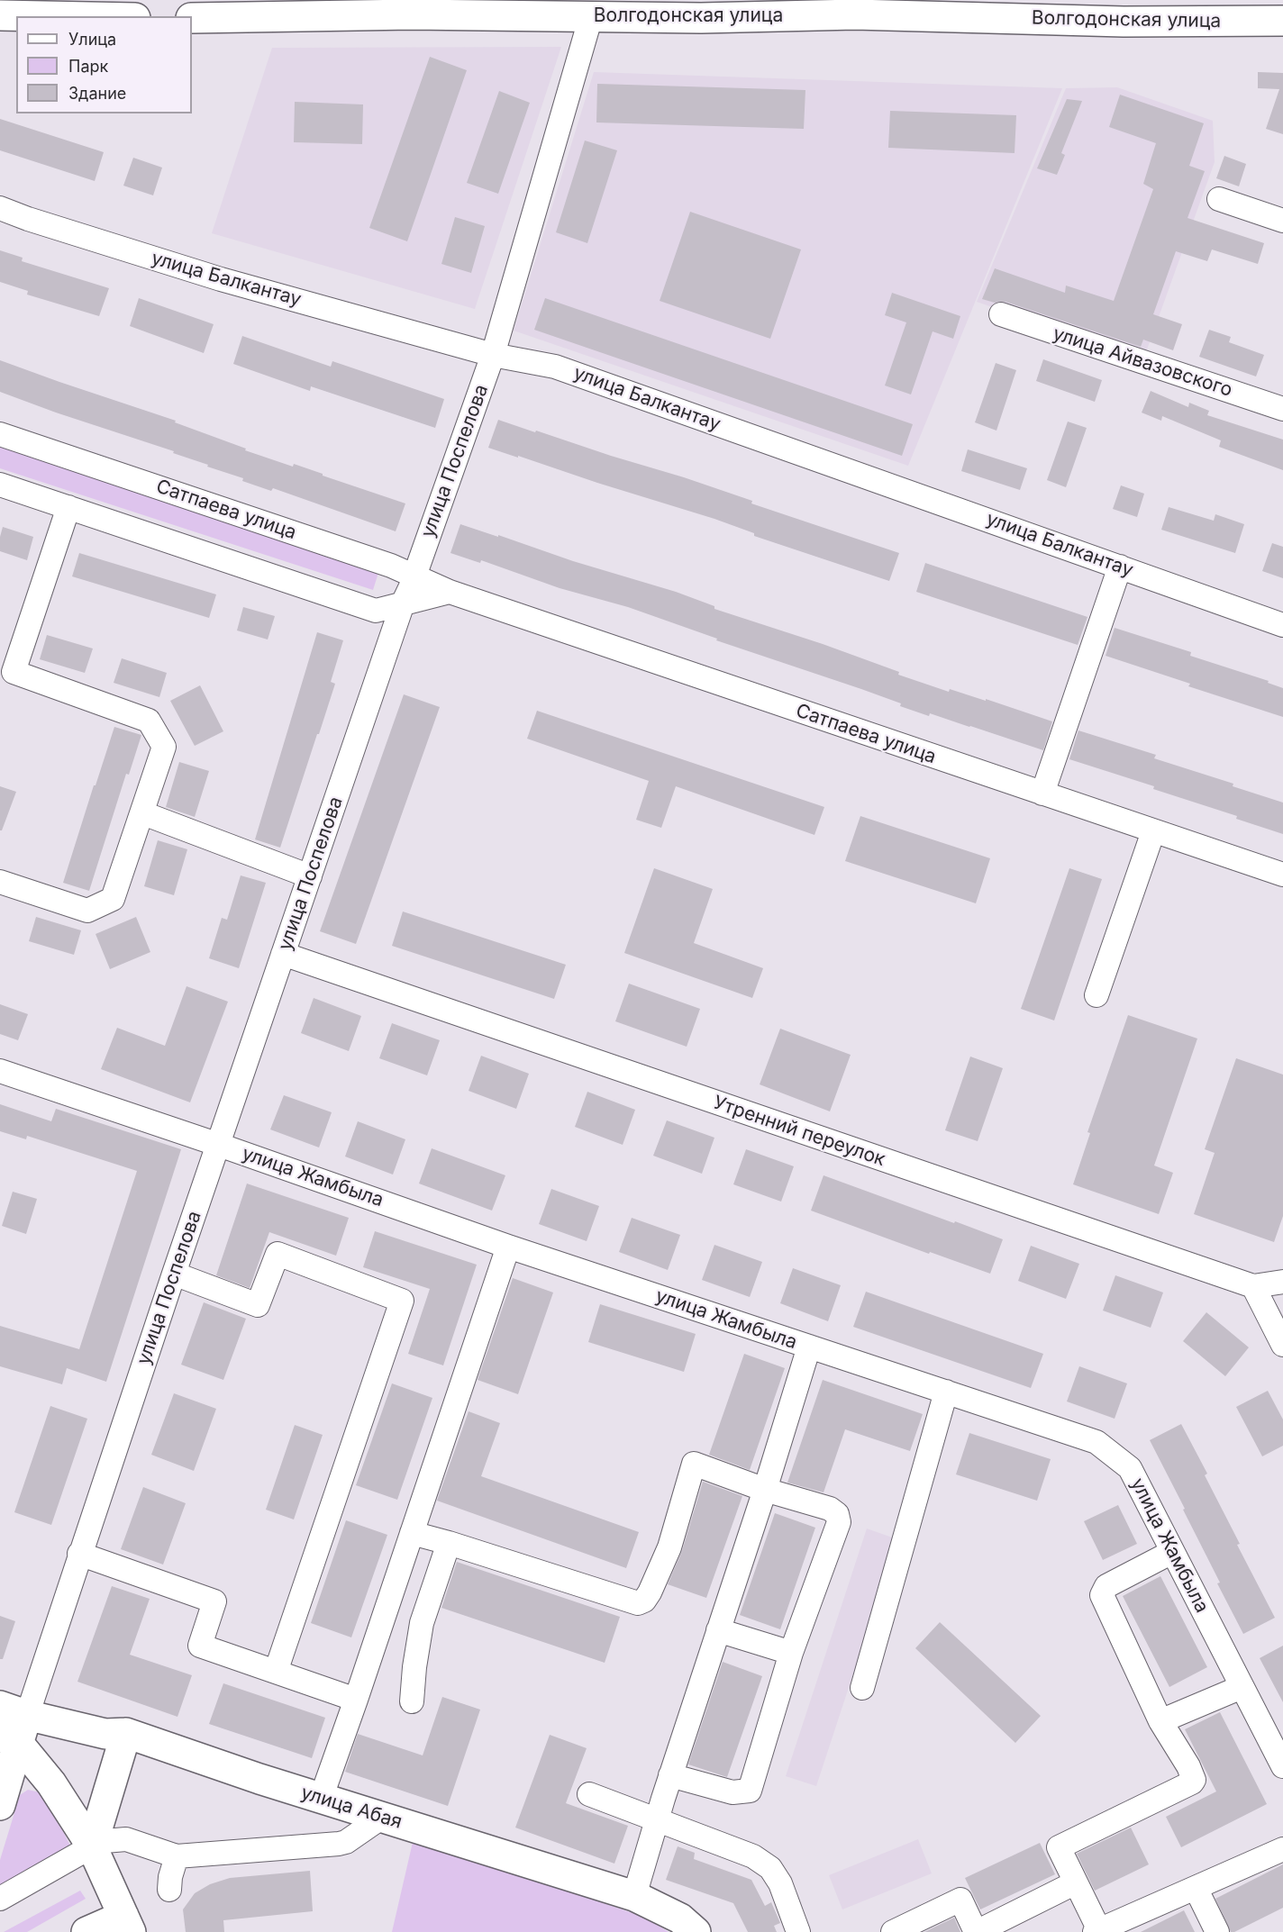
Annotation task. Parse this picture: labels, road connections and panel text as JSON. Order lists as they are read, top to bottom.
{
  "streets": {
    "main road": ["Волгодонская улица", "улица Абая"],
    "street": [
      "улица Балкантау",
      "улица Айвазовского",
      "улица Поспелова",
      "Сатпаева улица",
      "Утренний переулок",
      "улица Жамбыла"
    ]
  },
  "crossings": [
    ["Волгодонская улица", "улица Поспелова"],
    ["улица Балкантау", "улица Поспелова"],
    ["улица Поспелова", "Сатпаева улица"],
    ["улица Поспелова", "Утренний переулок"],
    ["улица Поспелова", "улица Жамбыла"],
    ["улица Поспелова", "улица Абая"]
  ],
  "legend": ["Улица", "Парк", "Здание"]
}
